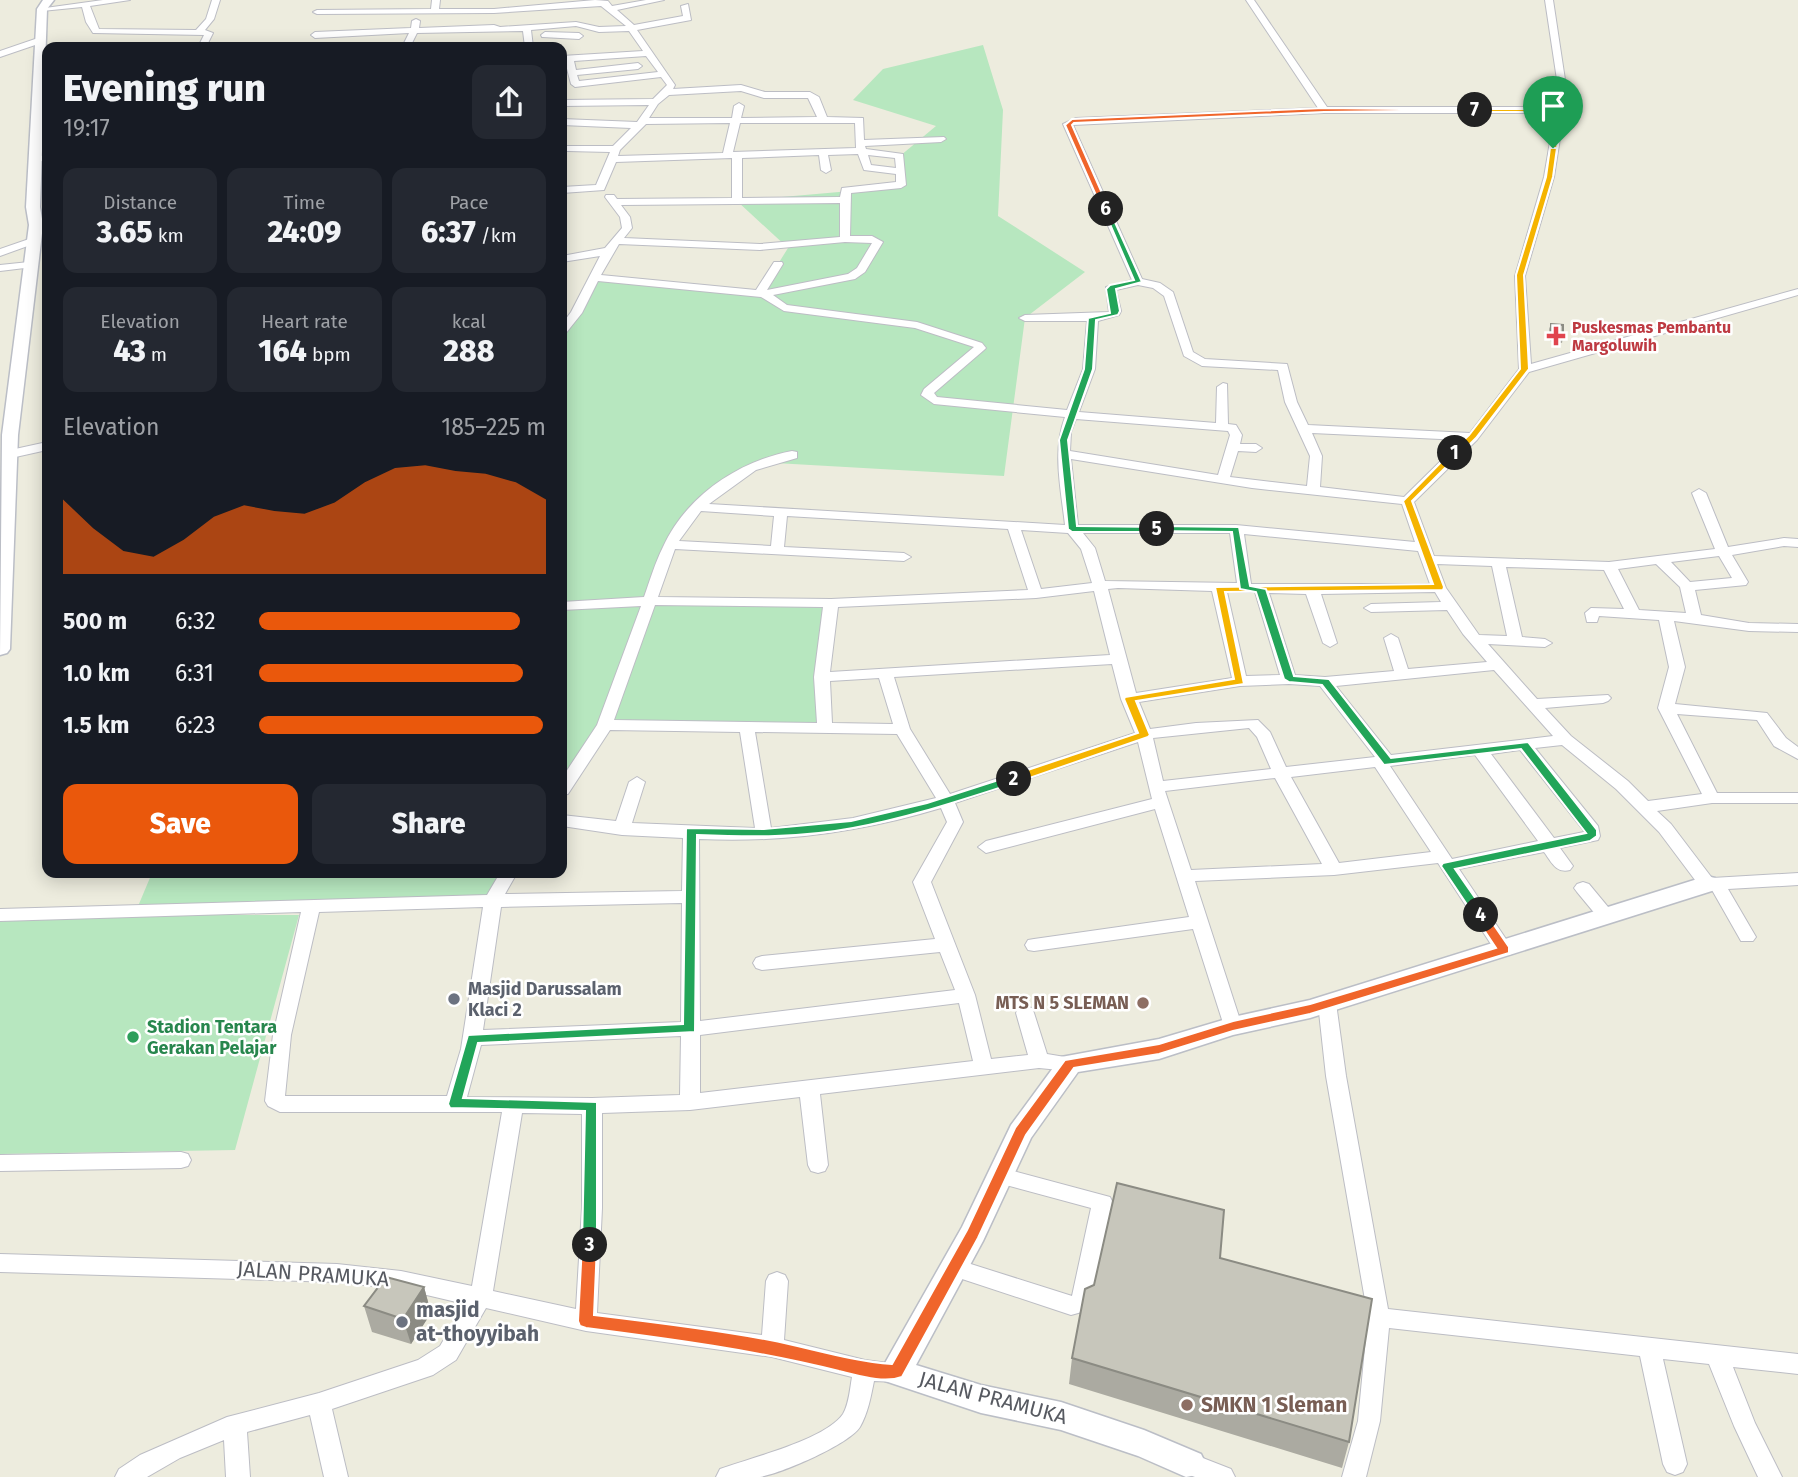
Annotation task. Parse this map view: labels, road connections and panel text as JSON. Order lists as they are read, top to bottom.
{
  "streets": {
    "main road": ["JALAN PRAMUKA"]
  },
  "places": {
    "health": ["Puskesmas Pembantu Margoluwih"],
    "other": [
      "Masjid Darussalam Klaci 2",
      "MTS N 5 SLEMAN",
      "Stadion Tentara Gerakan Pelajar",
      "masjid at-thoyyibah",
      "SMKN 1 Sleman"
    ]
  },
  "page": {
    "heading": ["Evening run", "19:17"],
    "pins": [
      "7",
      "6",
      "1",
      "5",
      "2",
      "4",
      "3"
    ],
    "stats": [
      ["Distance", "3.65 km"],
      ["Time", "24:09"],
      ["Pace", "6:37 /km"],
      ["Elevation", "43 m"],
      ["Heart rate", "164 bpm"],
      ["kcal", "288"]
    ],
    "chart": ["Elevation", "185–225 m"],
    "list": [
      {
        "name": "500 m",
        "note": "6:32"
      },
      {
        "name": "1.0 km",
        "note": "6:31"
      },
      {
        "name": "1.5 km",
        "note": "6:23"
      }
    ],
    "buttons": ["Save", "Share"]
  }
}
